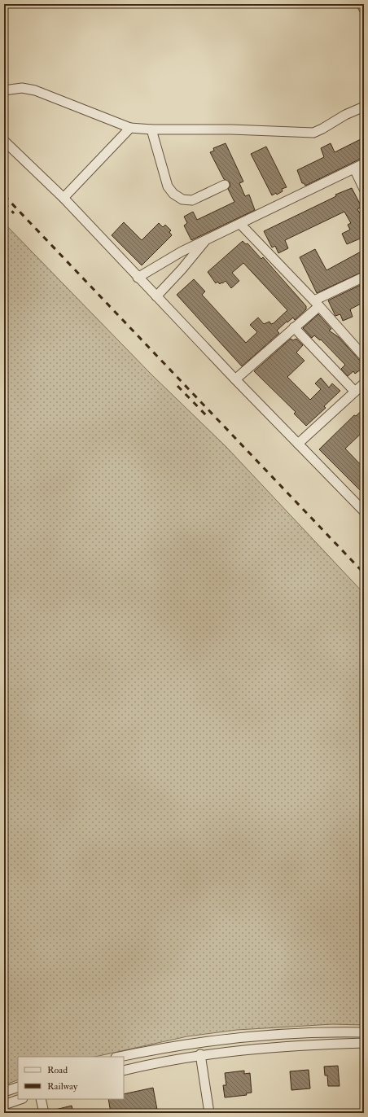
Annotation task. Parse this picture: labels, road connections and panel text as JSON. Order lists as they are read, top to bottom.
{
  "legend": ["Road", "Railway"]
}
